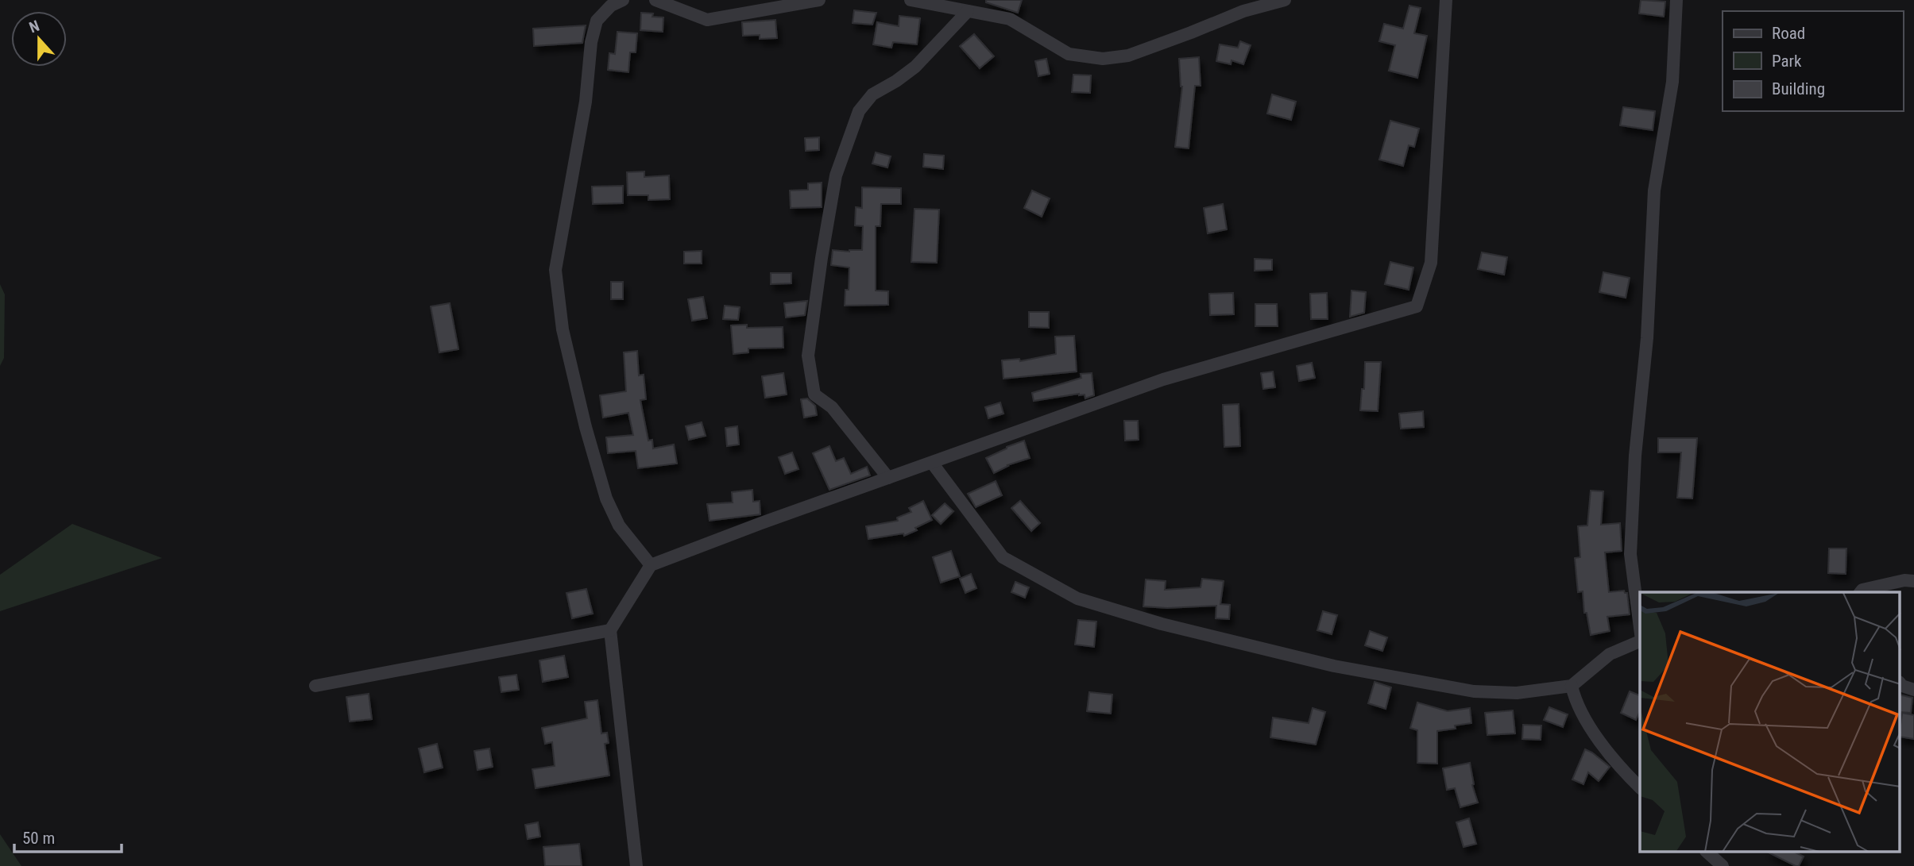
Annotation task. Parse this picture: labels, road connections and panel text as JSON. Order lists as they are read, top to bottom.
{
  "legend": ["Road", "Park", "Building"],
  "scale_bar": "50 m",
  "north": "top"
}
